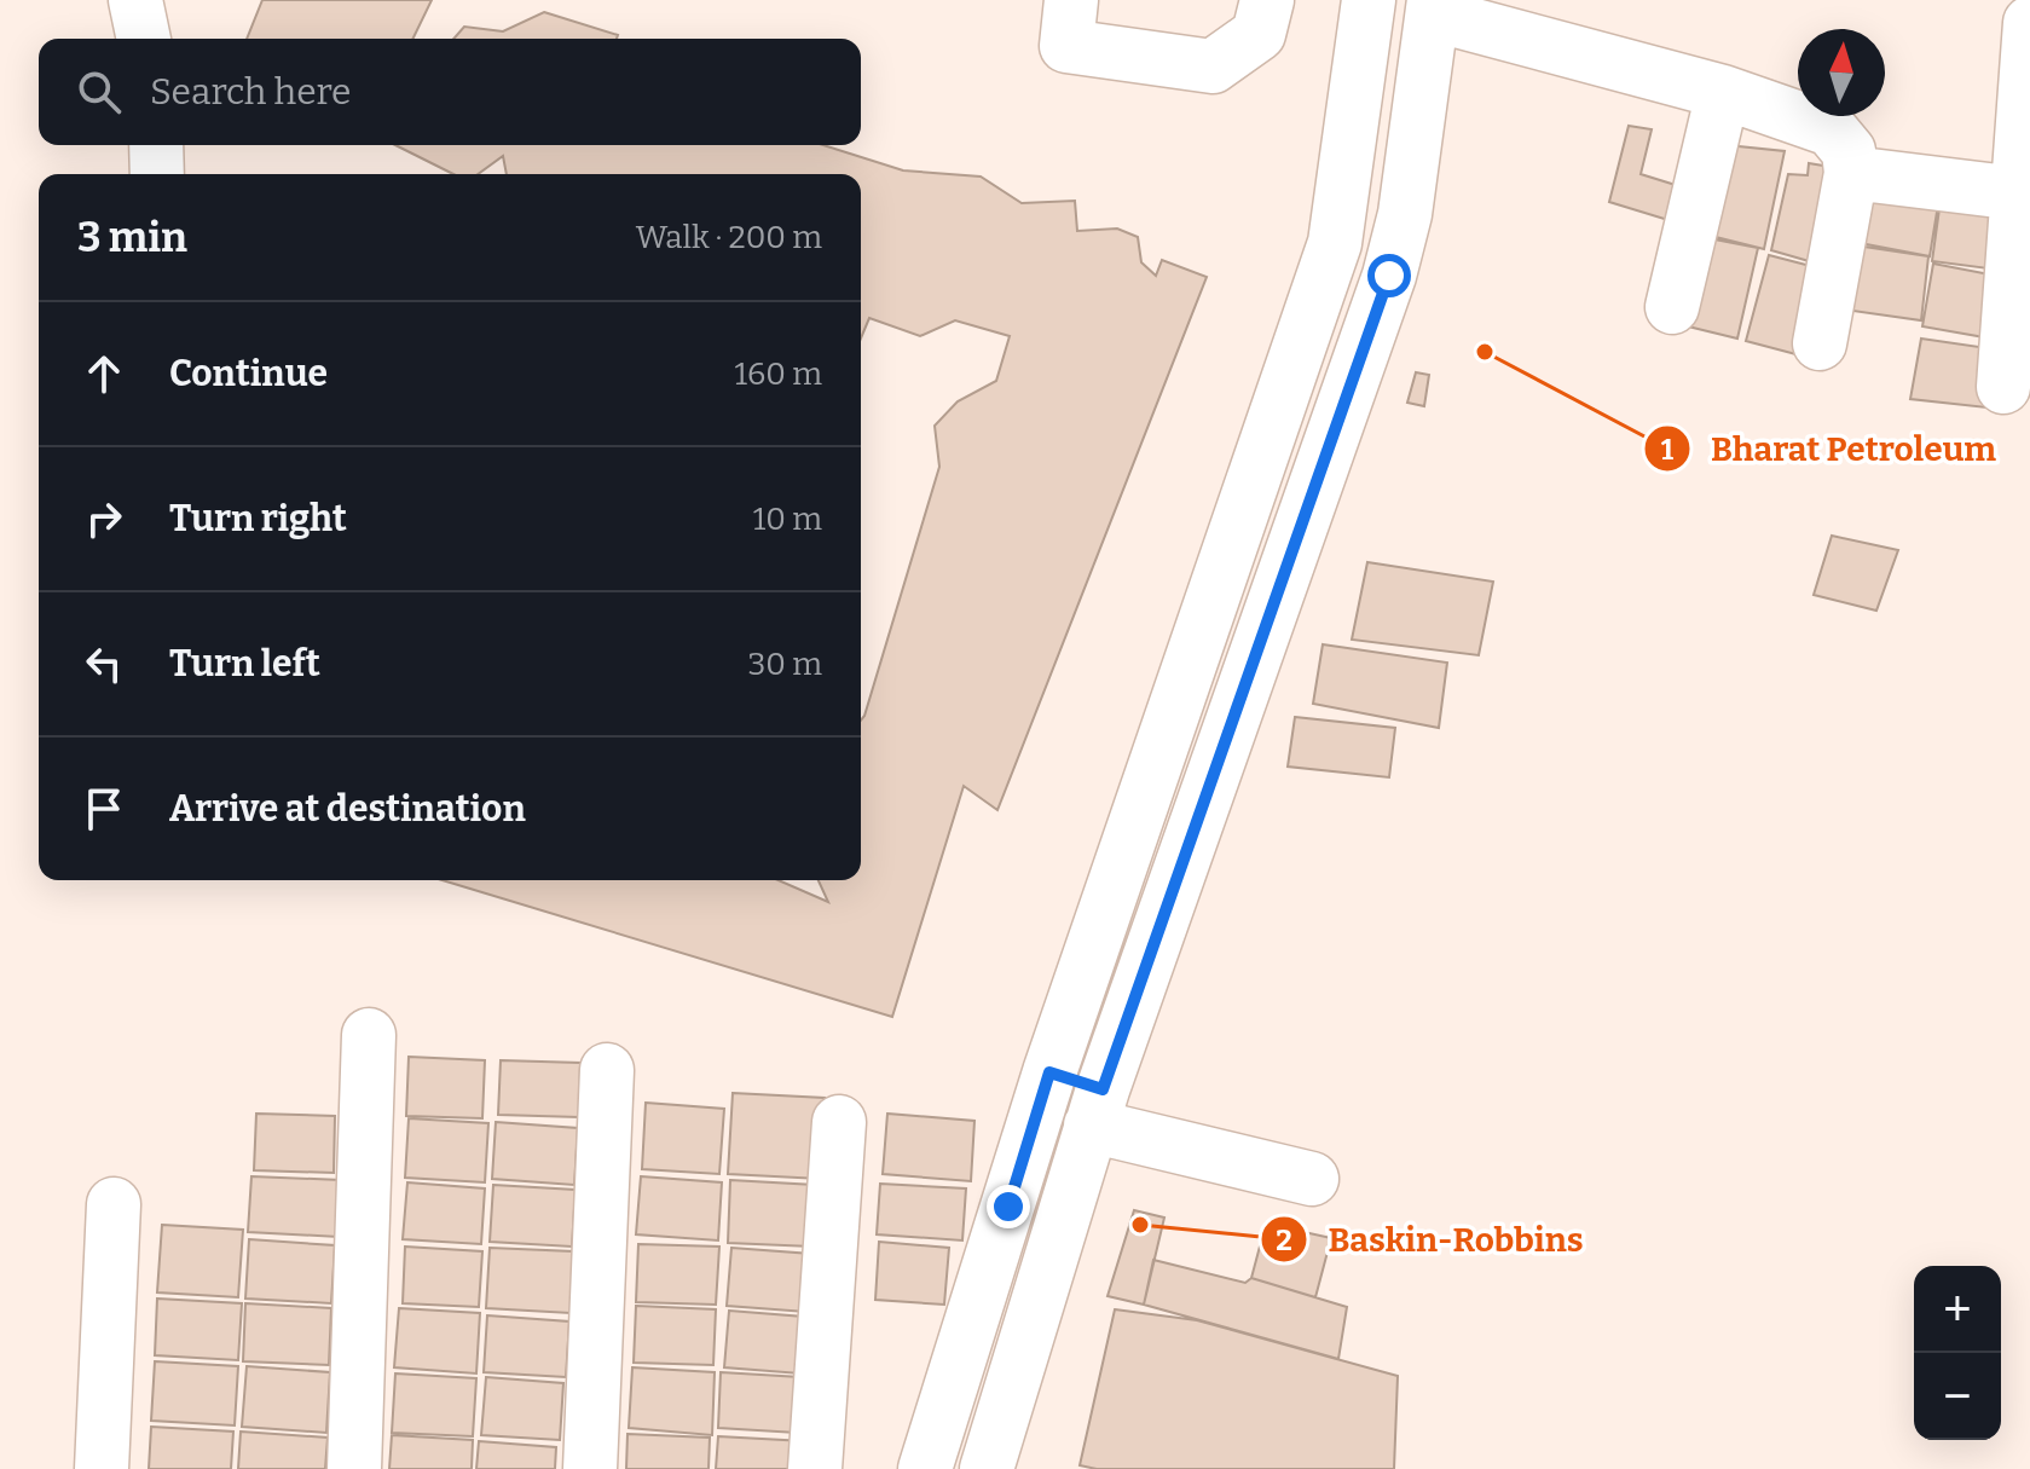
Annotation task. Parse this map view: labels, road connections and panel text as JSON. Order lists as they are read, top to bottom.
{
  "places": ["Bharat Petroleum", "Baskin-Robbins"],
  "north": "top",
  "page": {
    "search": "Search here",
    "heading": ["3 min", "Walk · 200 m"],
    "list": [
      ["Continue", "160 m"],
      ["Turn right", "10 m"],
      ["Turn left", "30 m"],
      "Arrive at destination"
    ],
    "map_buttons": ["+", "−"]
  }
}
